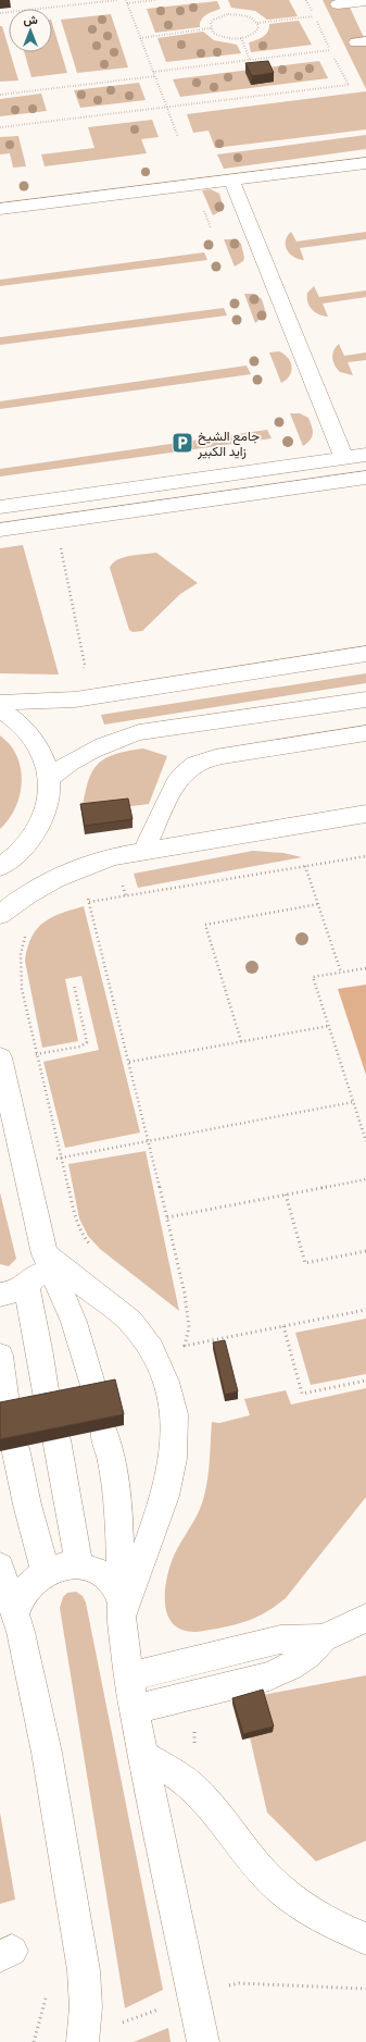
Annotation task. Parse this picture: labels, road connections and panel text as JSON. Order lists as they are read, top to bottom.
{
  "places": {
    "parking": ["جامع الشيخ زايد الكبير"]
  },
  "north": "top"
}
